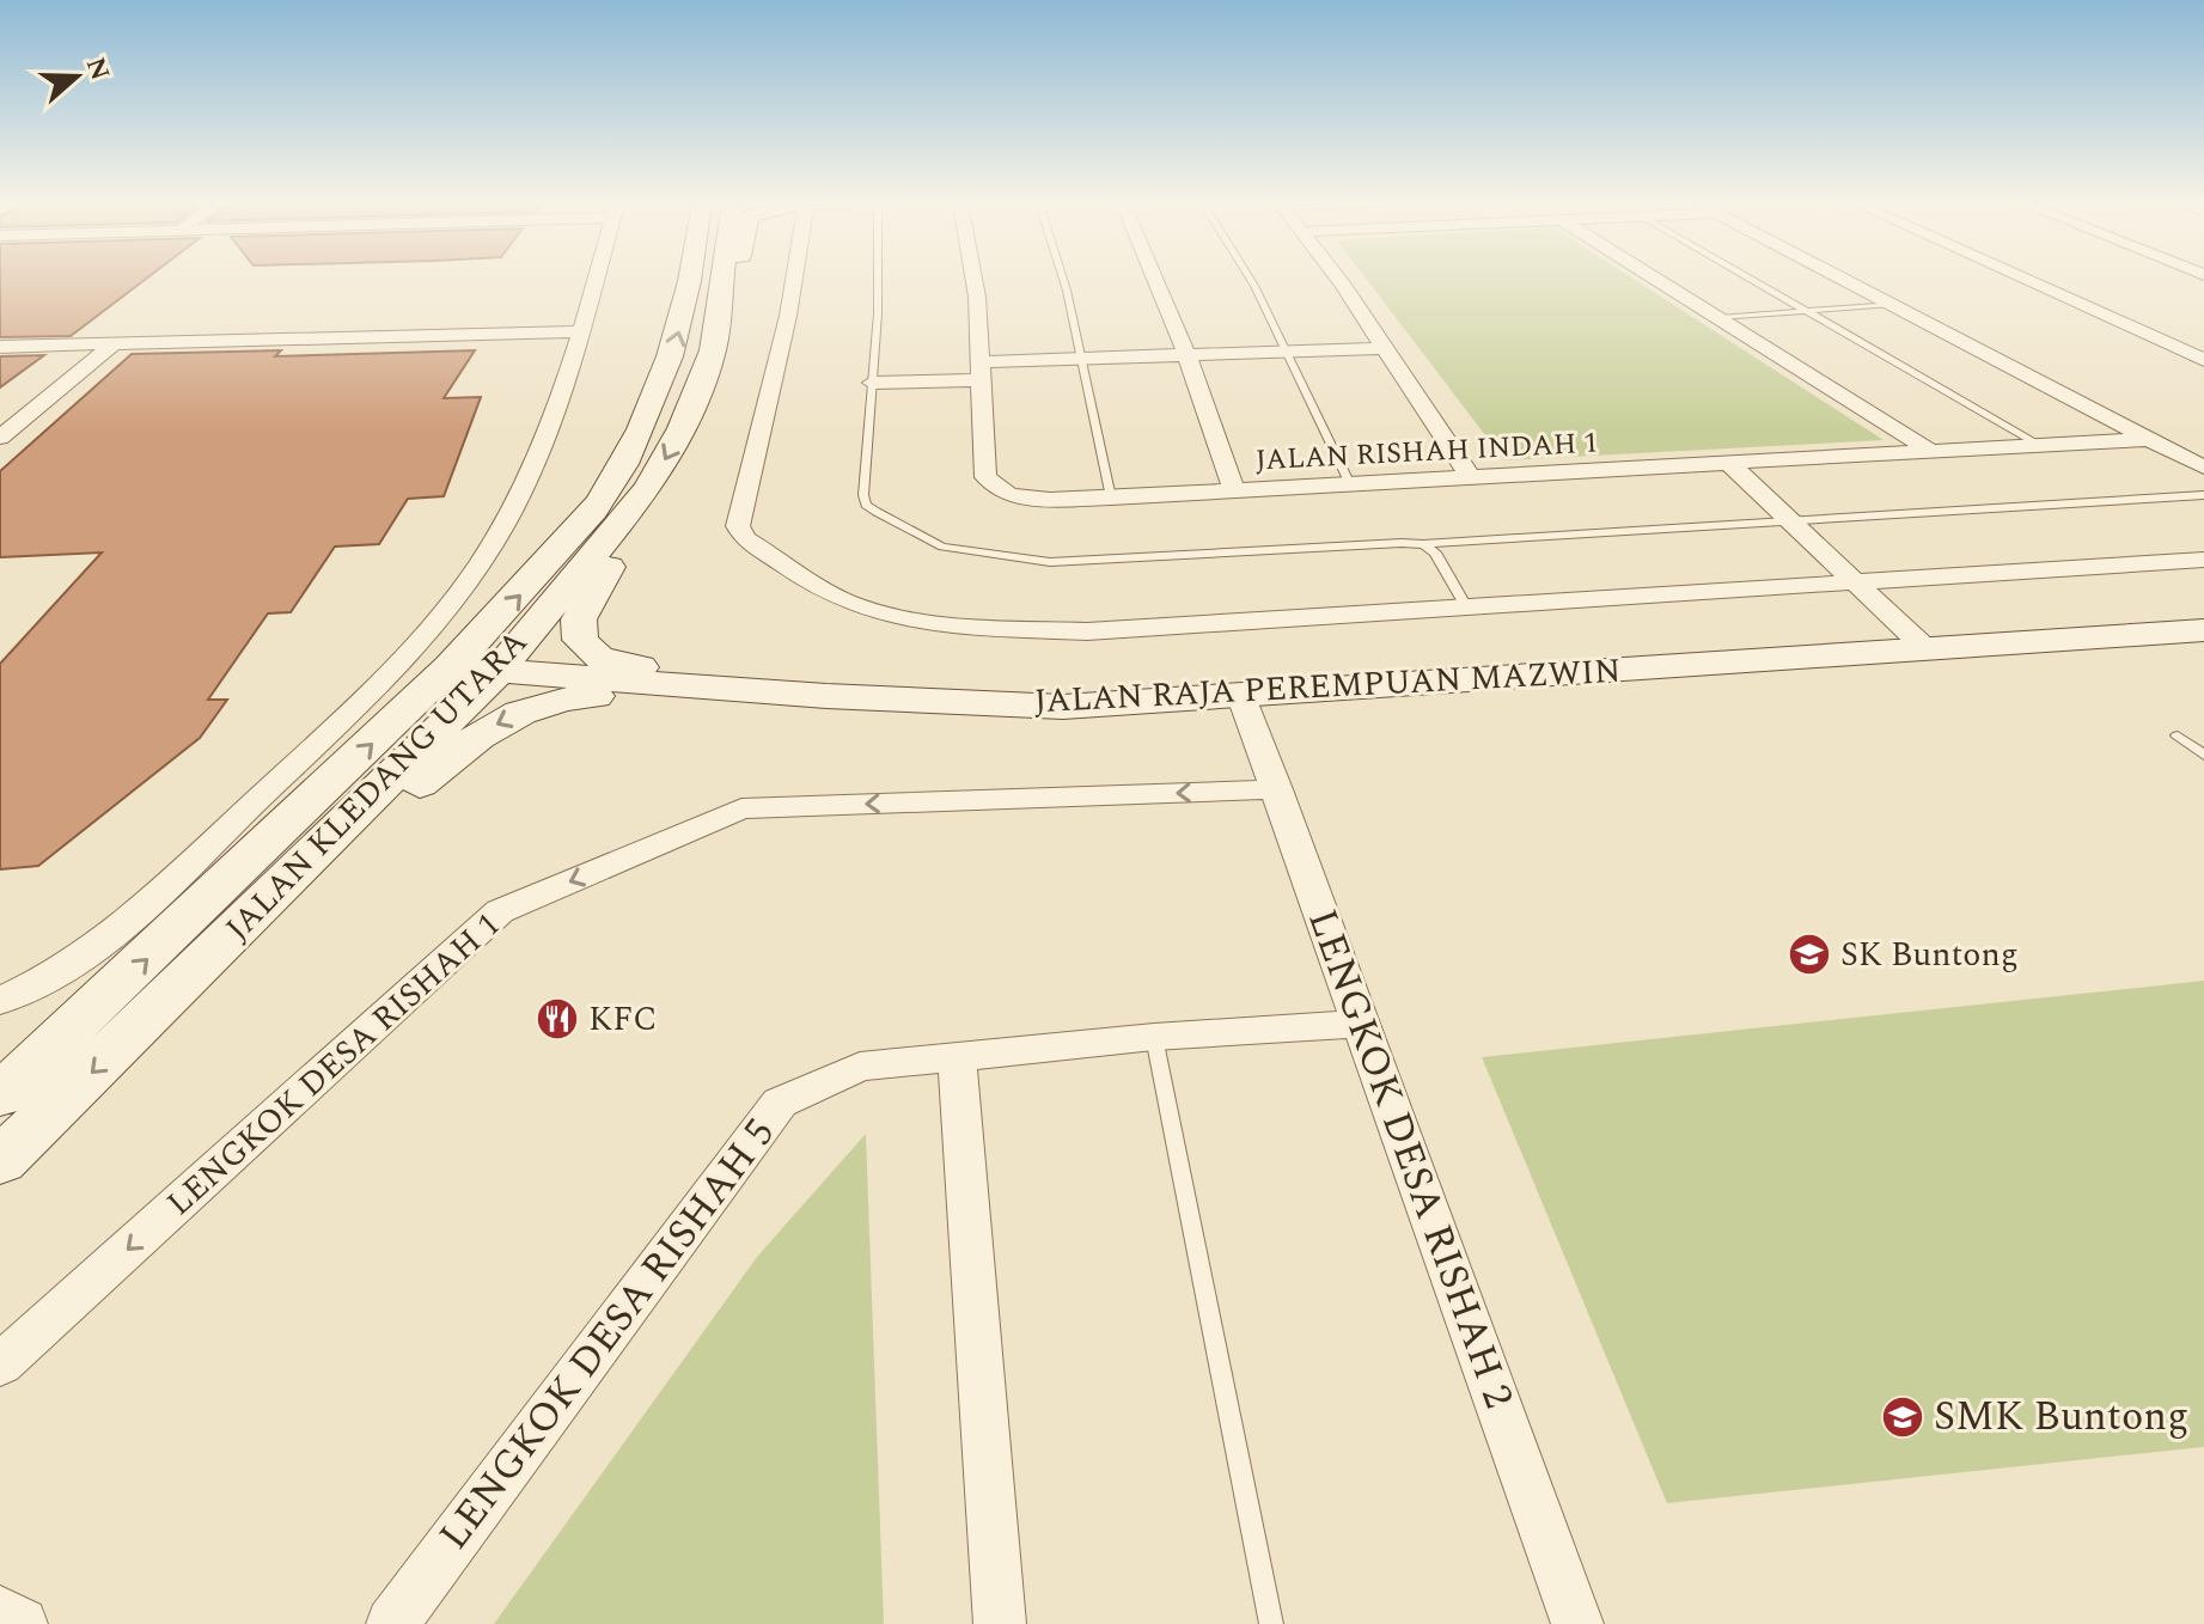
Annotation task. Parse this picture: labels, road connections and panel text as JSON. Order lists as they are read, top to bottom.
{
  "streets": {
    "main road": ["JALAN RAJA PEREMPUAN MAZWIN", "JALAN KLEDANG UTARA"],
    "street": [
      "JALAN RISHAH INDAH 1",
      "LENGKOK DESA RISHAH 1",
      "LENGKOK DESA RISHAH 2",
      "LENGKOK DESA RISHAH 5"
    ]
  },
  "crossings": [
    ["JALAN RAJA PEREMPUAN MAZWIN", "JALAN KLEDANG UTARA"],
    ["JALAN RAJA PEREMPUAN MAZWIN", "LENGKOK DESA RISHAH 2"],
    ["LENGKOK DESA RISHAH 1", "LENGKOK DESA RISHAH 2"],
    ["LENGKOK DESA RISHAH 2", "LENGKOK DESA RISHAH 5"]
  ],
  "one_way": ["LENGKOK DESA RISHAH 1"],
  "places": {
    "school or university": ["SK Buntong", "SMK Buntong"],
    "restaurant": ["KFC"]
  },
  "north": "right"
}
